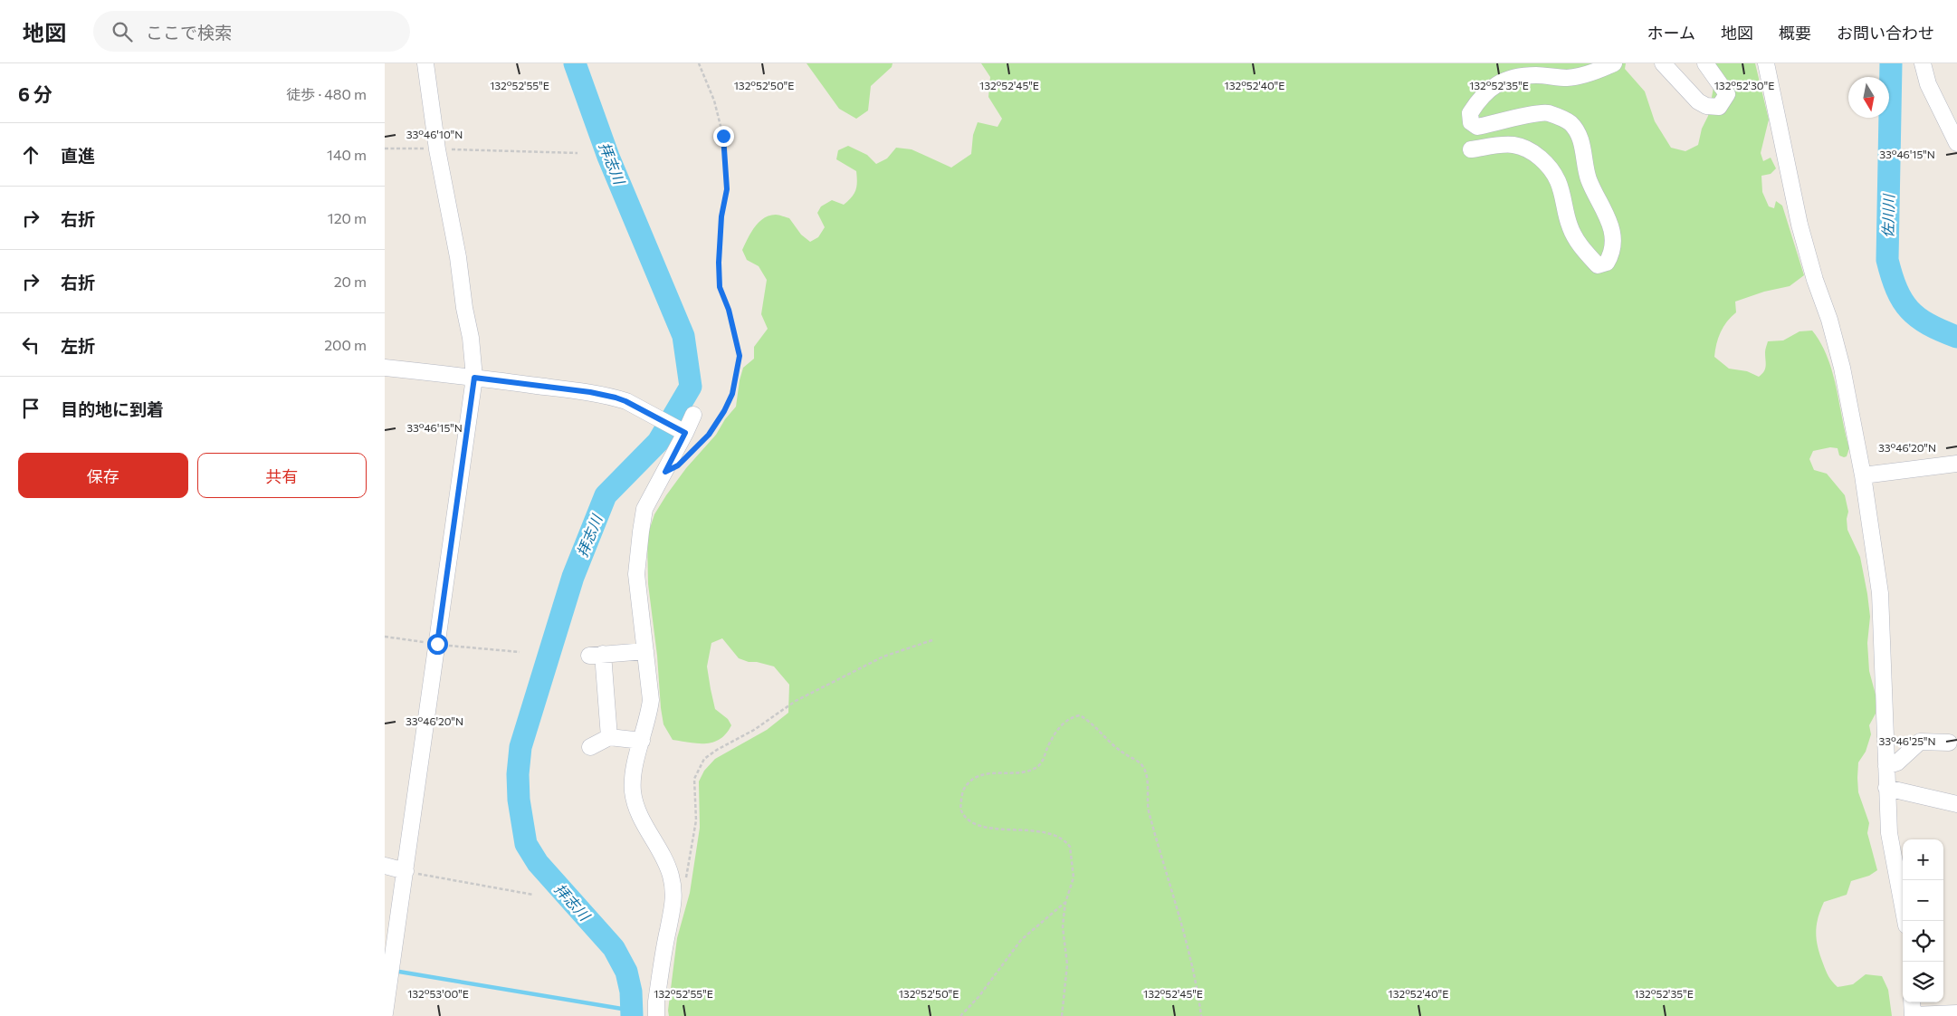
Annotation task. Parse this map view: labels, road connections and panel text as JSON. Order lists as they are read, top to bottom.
{
  "water": ["拝志川", "佐川川"],
  "north": "bottom",
  "page": {
    "header": "地図",
    "search": "ここで検索",
    "nav": [
      "ホーム",
      "地図",
      "概要",
      "お問い合わせ"
    ],
    "heading": ["6 分", "徒歩 · 480 m"],
    "list": [
      ["直進", "140 m"],
      ["右折", "120 m"],
      ["右折", "20 m"],
      ["左折", "200 m"],
      "目的地に到着"
    ],
    "buttons": ["保存", "共有"],
    "map_buttons": ["+", "−"]
  },
  "coordinates": [
    "132°52'45\"E",
    "132°52'35\"E",
    "132°52'30\"E",
    "132°52'55\"E",
    "132°52'50\"E",
    "132°52'40\"E",
    "33°46'10\"N",
    "33°46'15\"N",
    "33°46'20\"N",
    "33°46'25\"N",
    "132°53'00\"E"
  ]
}
